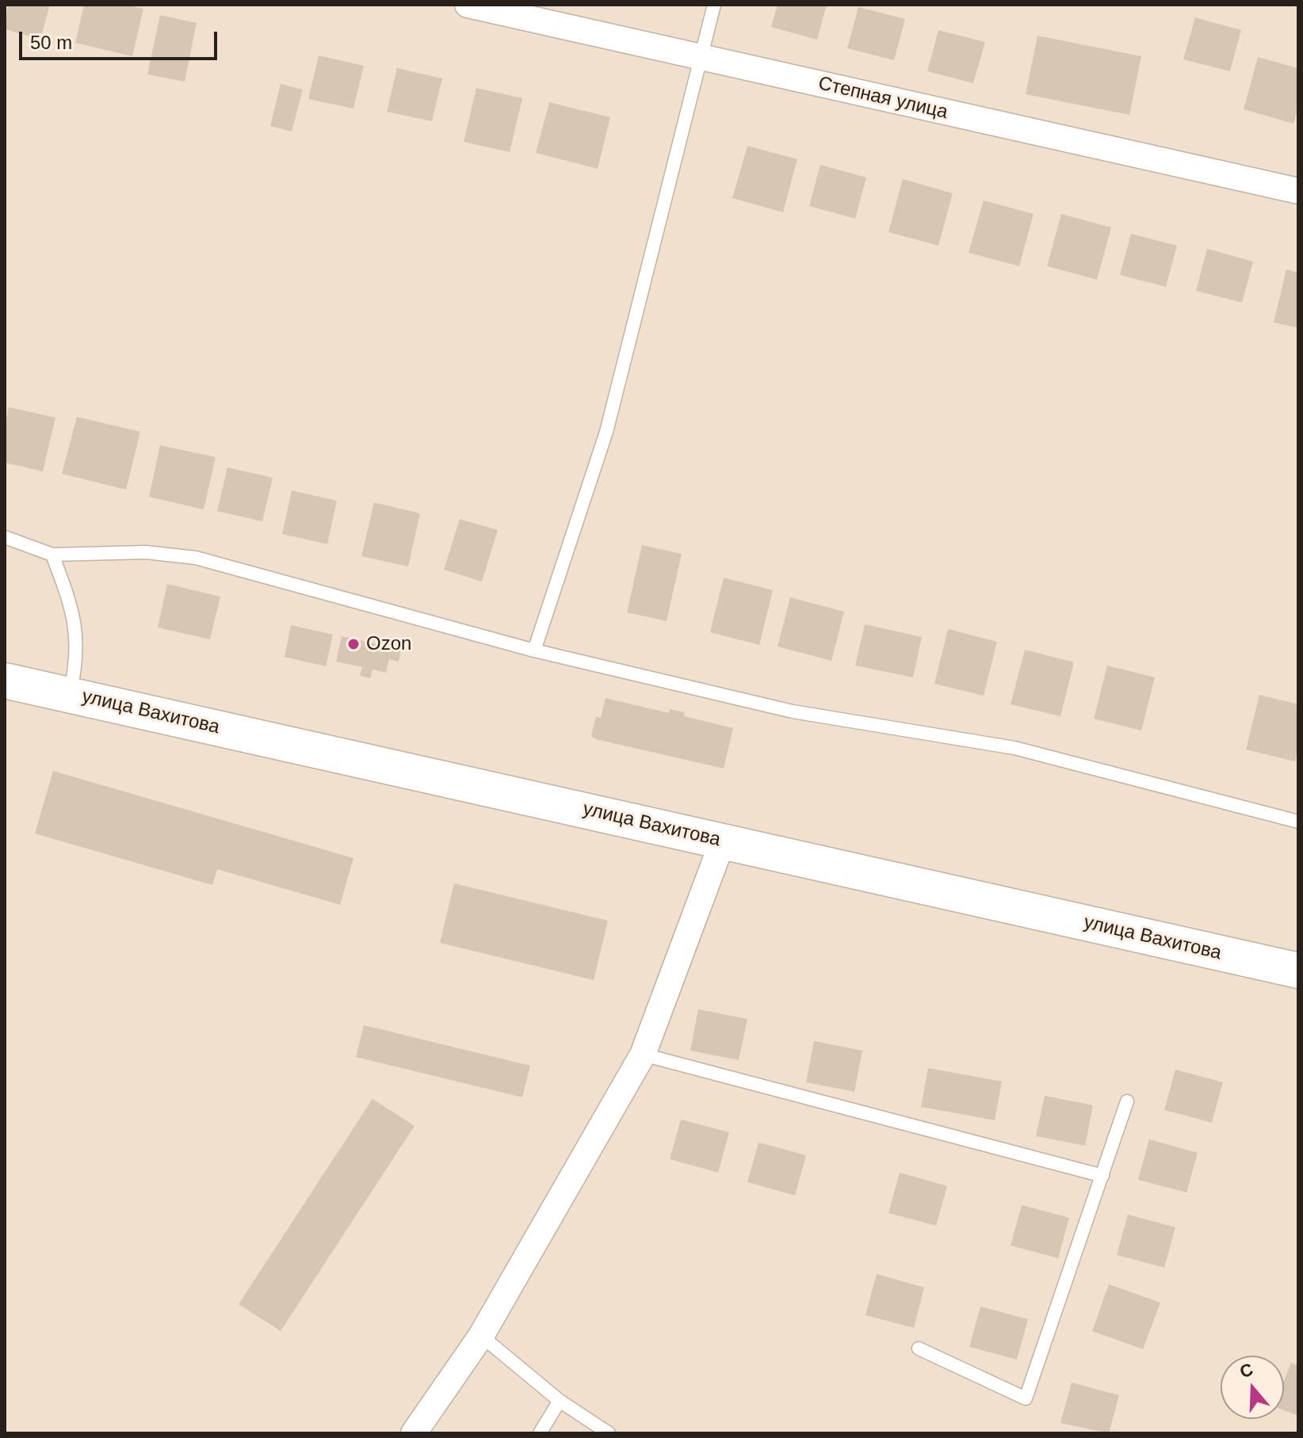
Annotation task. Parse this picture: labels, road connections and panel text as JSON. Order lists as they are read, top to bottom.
{
  "streets": {
    "main road": ["улица Вахитова"],
    "street": ["Степная улица"]
  },
  "places": ["Ozon"],
  "scale_bar": "50 m",
  "north": "top"
}
